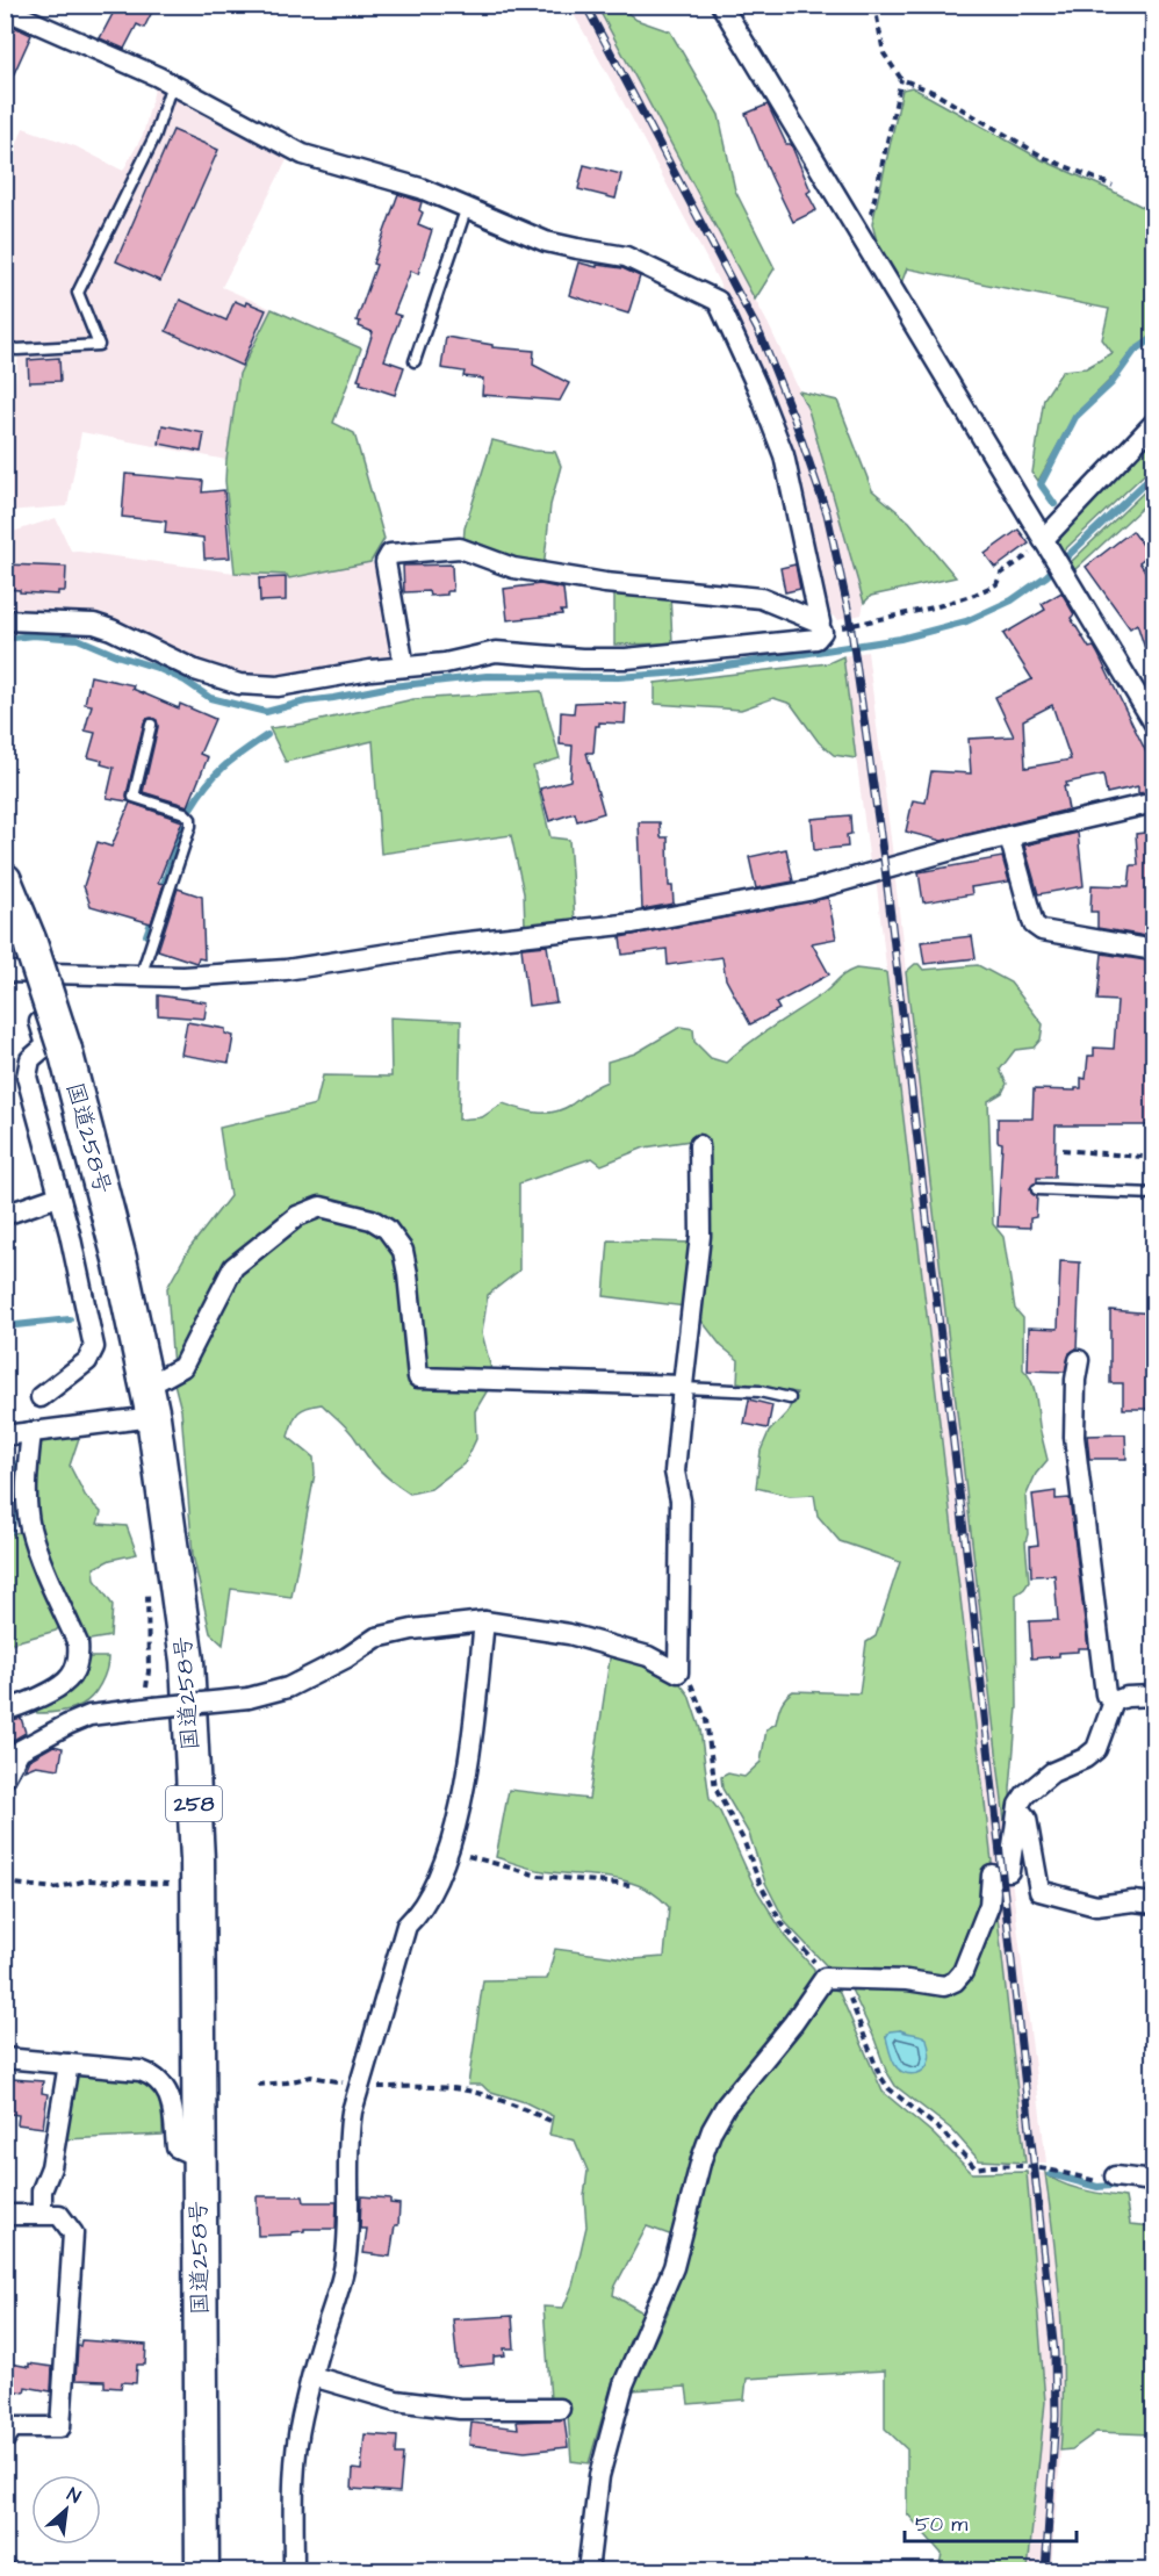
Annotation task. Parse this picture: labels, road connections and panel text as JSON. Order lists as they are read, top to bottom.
{
  "streets": {
    "highway": ["国道258号", "258"]
  },
  "scale_bar": "50 m",
  "north": "top right"
}
